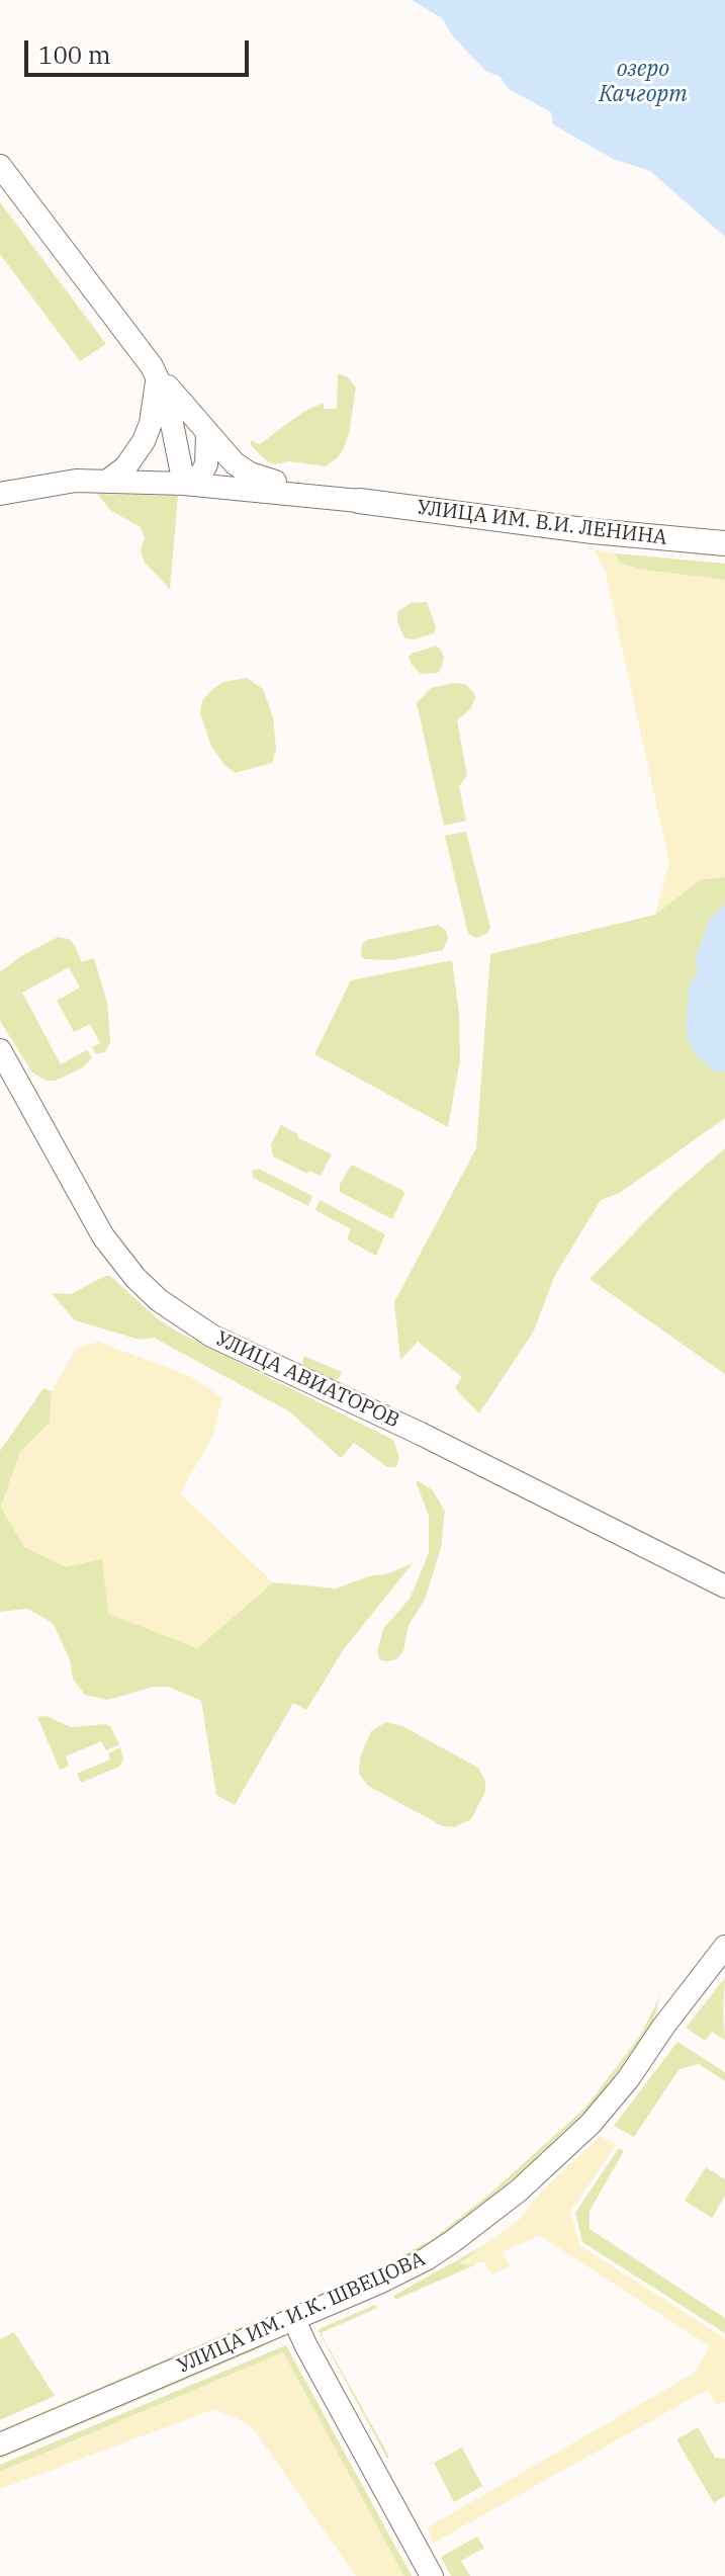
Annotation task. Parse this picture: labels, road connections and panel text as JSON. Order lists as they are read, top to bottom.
{
  "streets": {
    "main road": ["УЛИЦА ИМ. В.И. ЛЕНИНА", "УЛИЦА АВИАТОРОВ", "УЛИЦА ИМ. И.К. ШВЕЦОВА"]
  },
  "water": ["озеро Качгорт"],
  "scale_bar": "100 m"
}
